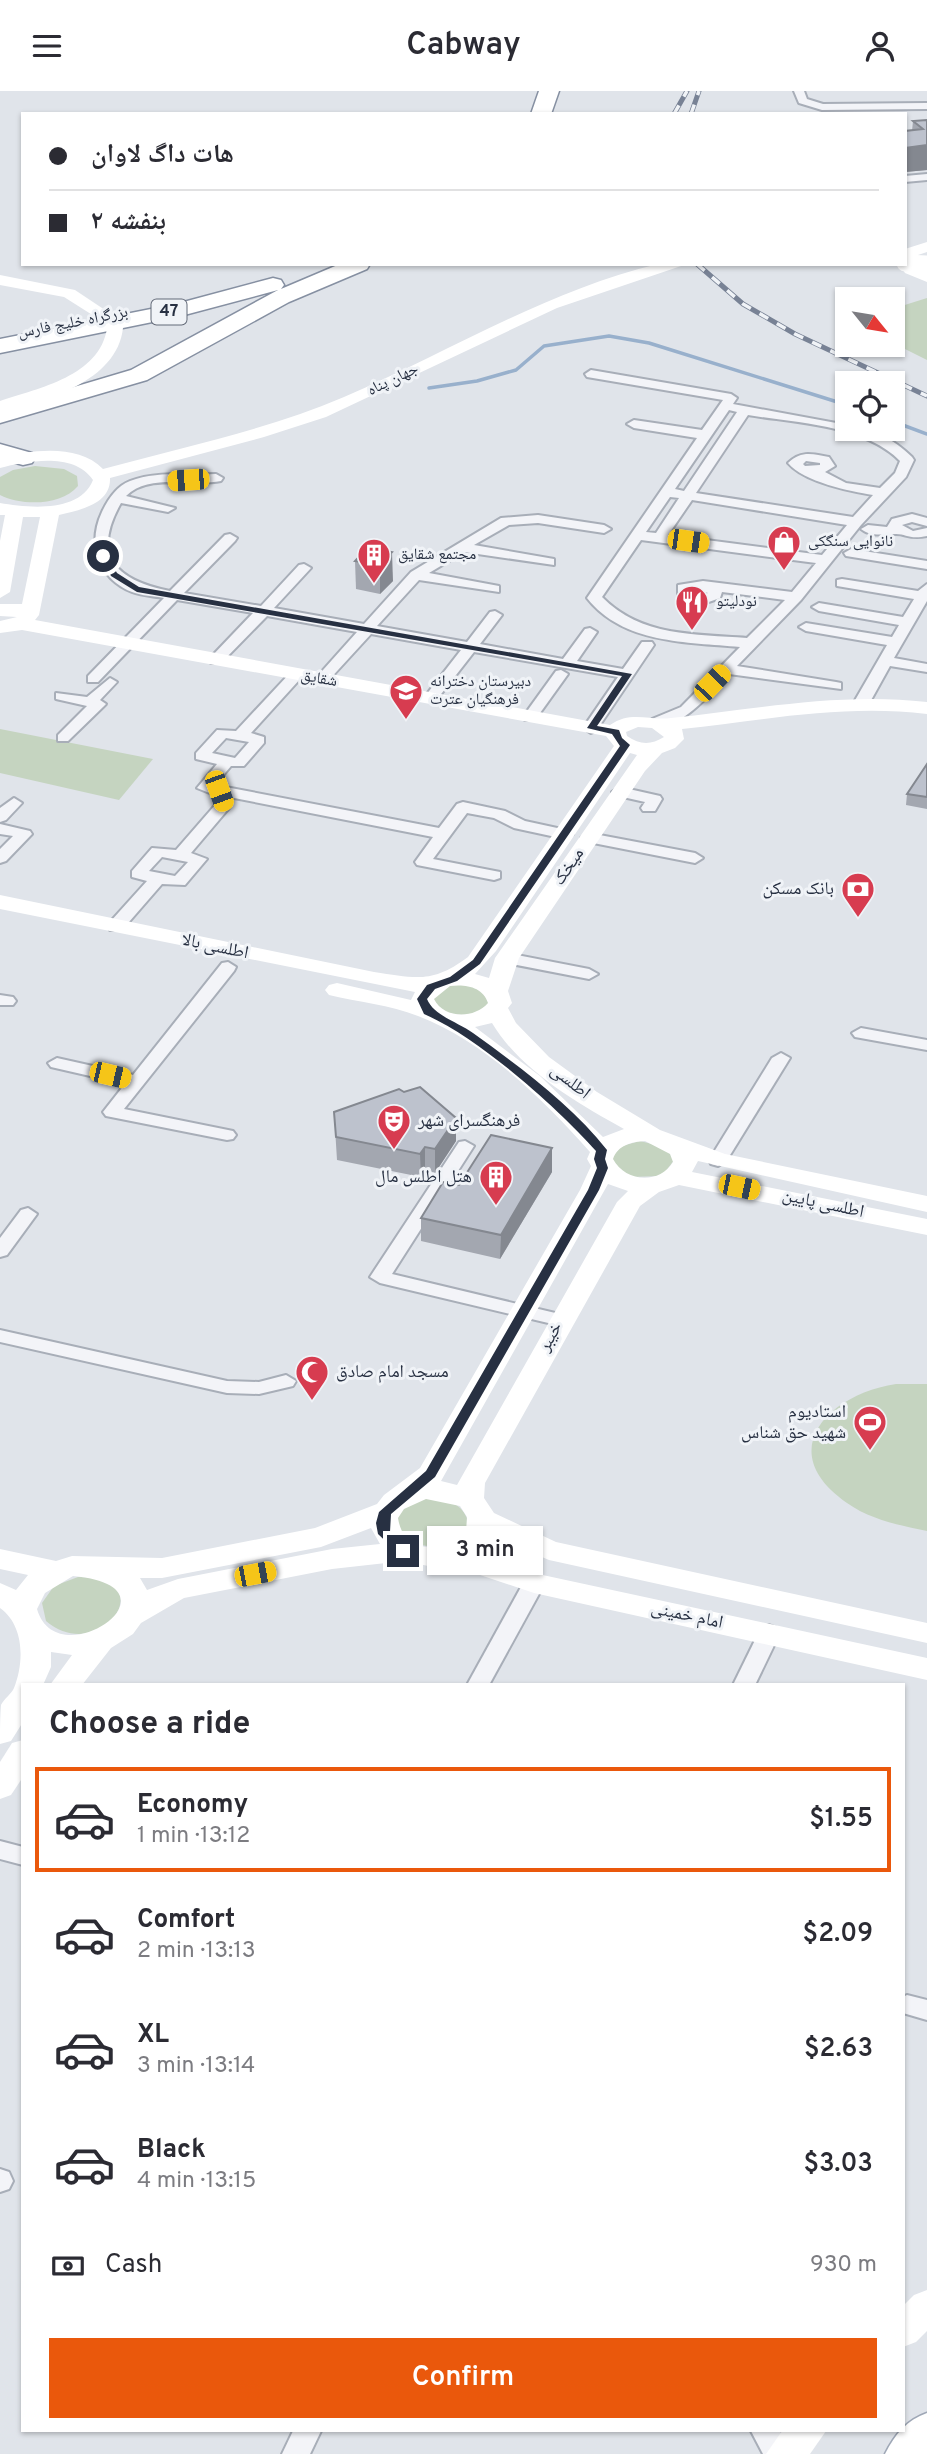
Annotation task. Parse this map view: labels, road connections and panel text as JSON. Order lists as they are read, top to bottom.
{
  "streets": {
    "highway": ["47", "بزرگراه خلیج فارس"],
    "street": [
      "جهان پناه",
      "شقایق",
      "میخک",
      "اطلسی بالا",
      "اطلسی",
      "اطلسی پایین",
      "خیبر",
      "امام خمینی"
    ]
  },
  "crossings": [
    ["شقایق", "میخک"],
    ["میخک", "اطلسی بالا"],
    ["میخک", "اطلسی"],
    ["اطلسی بالا", "اطلسی"],
    ["اطلسی", "اطلسی پایین"],
    ["اطلسی پایین", "خیبر"],
    ["خیبر", "امام خمینی"]
  ],
  "places": {
    "shop": ["نانوایی سنگکی"],
    "building": ["مجتمع شقایق", "هتل اطلس مال"],
    "restaurant": ["نودلیتو"],
    "school or university": ["دبیرستان دخترانه فرهنگیان عترت"],
    "bank": ["بانک مسکن"],
    "theatre": ["فرهنگسرای شهر"],
    "mosque": ["مسجد امام صادق"],
    "sports": ["استادیوم شهید حق شناس"]
  },
  "north": "bottom right",
  "page": {
    "header": "Cabway",
    "banner": ["هات داگ لاوان", "بنفشه ۲"],
    "bubble": "3 min",
    "heading": "Choose a ride",
    "list": [
      {
        "name": "Economy",
        "note": "1 min · 13:12",
        "value": "$1.55"
      },
      {
        "name": "Comfort",
        "note": "2 min · 13:13",
        "value": "$2.09"
      },
      {
        "name": "XL",
        "note": "3 min · 13:14",
        "value": "$2.63"
      },
      {
        "name": "Black",
        "note": "4 min · 13:15",
        "value": "$3.03"
      }
    ],
    "pay": ["Cash", "930 m"],
    "buttons": "Confirm"
  }
}
